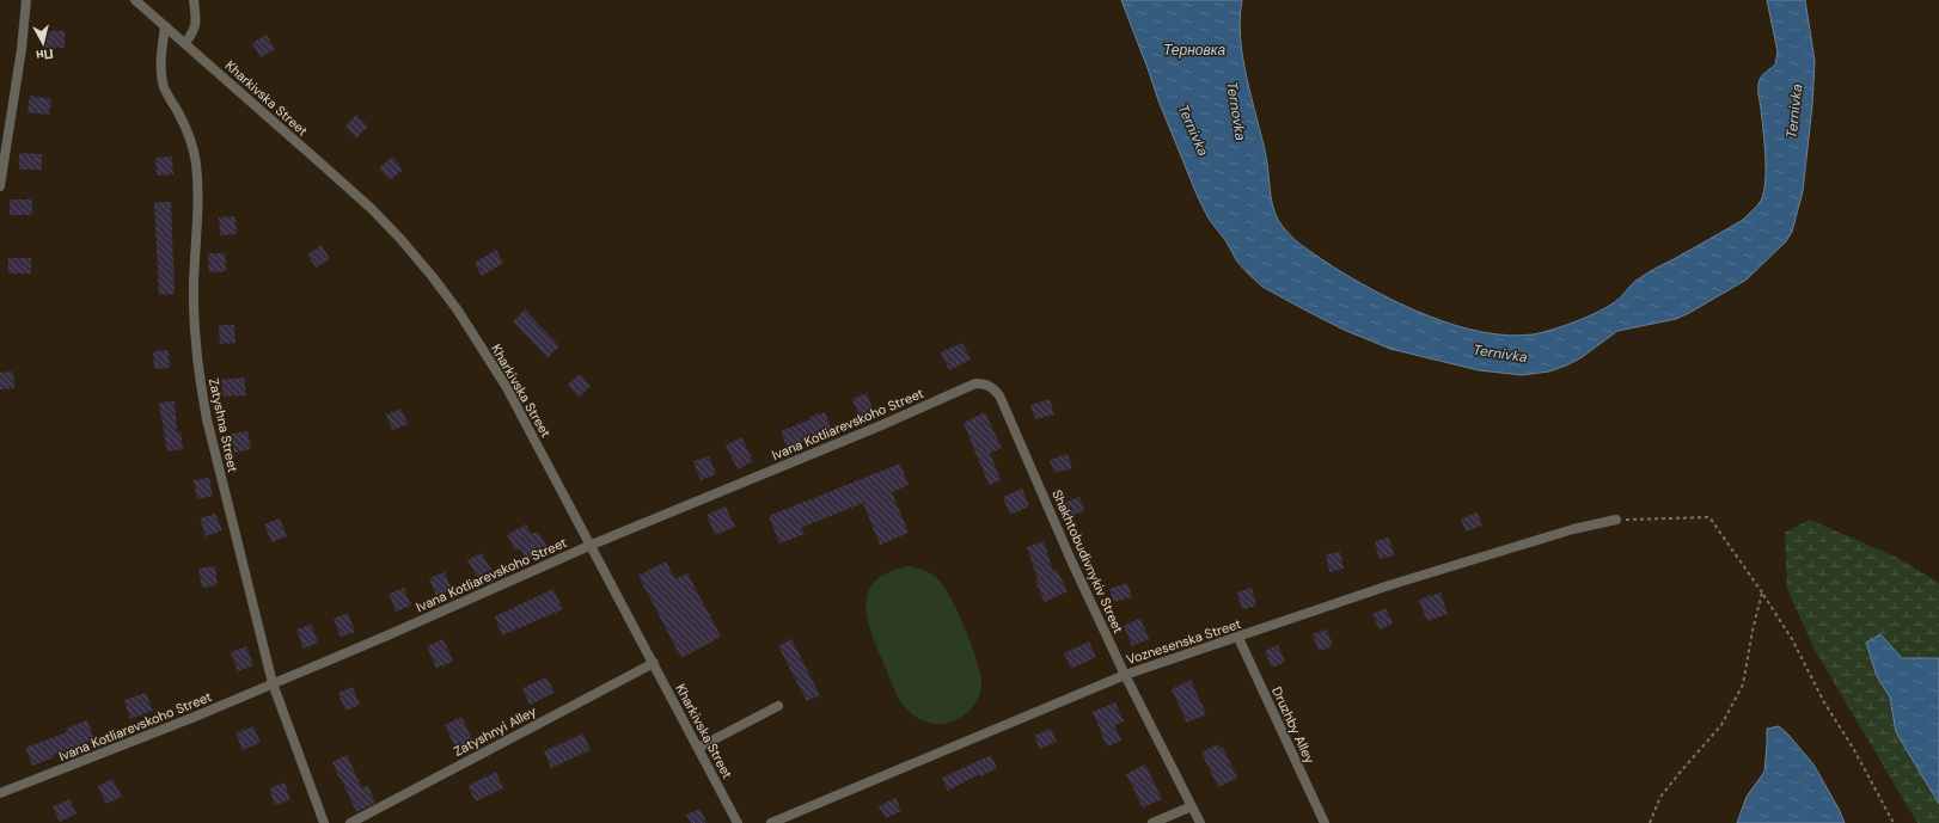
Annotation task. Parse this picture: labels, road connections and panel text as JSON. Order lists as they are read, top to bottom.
{
  "streets": {
    "street": [
      "Kharkivska Street",
      "Ivana Kotliarevskoho Street",
      "Zatyshna Street",
      "Shakhtobudivnykiv Street",
      "Voznesenska Street",
      "Druzhby Alley",
      "Zatyshnyi Alley"
    ]
  },
  "crossings": [
    ["Kharkivska Street", "Ivana Kotliarevskoho Street"],
    ["Kharkivska Street", "Zatyshna Street"],
    ["Kharkivska Street", "Zatyshnyi Alley"],
    ["Ivana Kotliarevskoho Street", "Zatyshna Street"],
    ["Ivana Kotliarevskoho Street", "Shakhtobudivnykiv Street"],
    ["Shakhtobudivnykiv Street", "Voznesenska Street"],
    ["Voznesenska Street", "Druzhby Alley"]
  ],
  "water": ["Терновка", "Ternovka", "Ternivka"],
  "north": "bottom"
}
